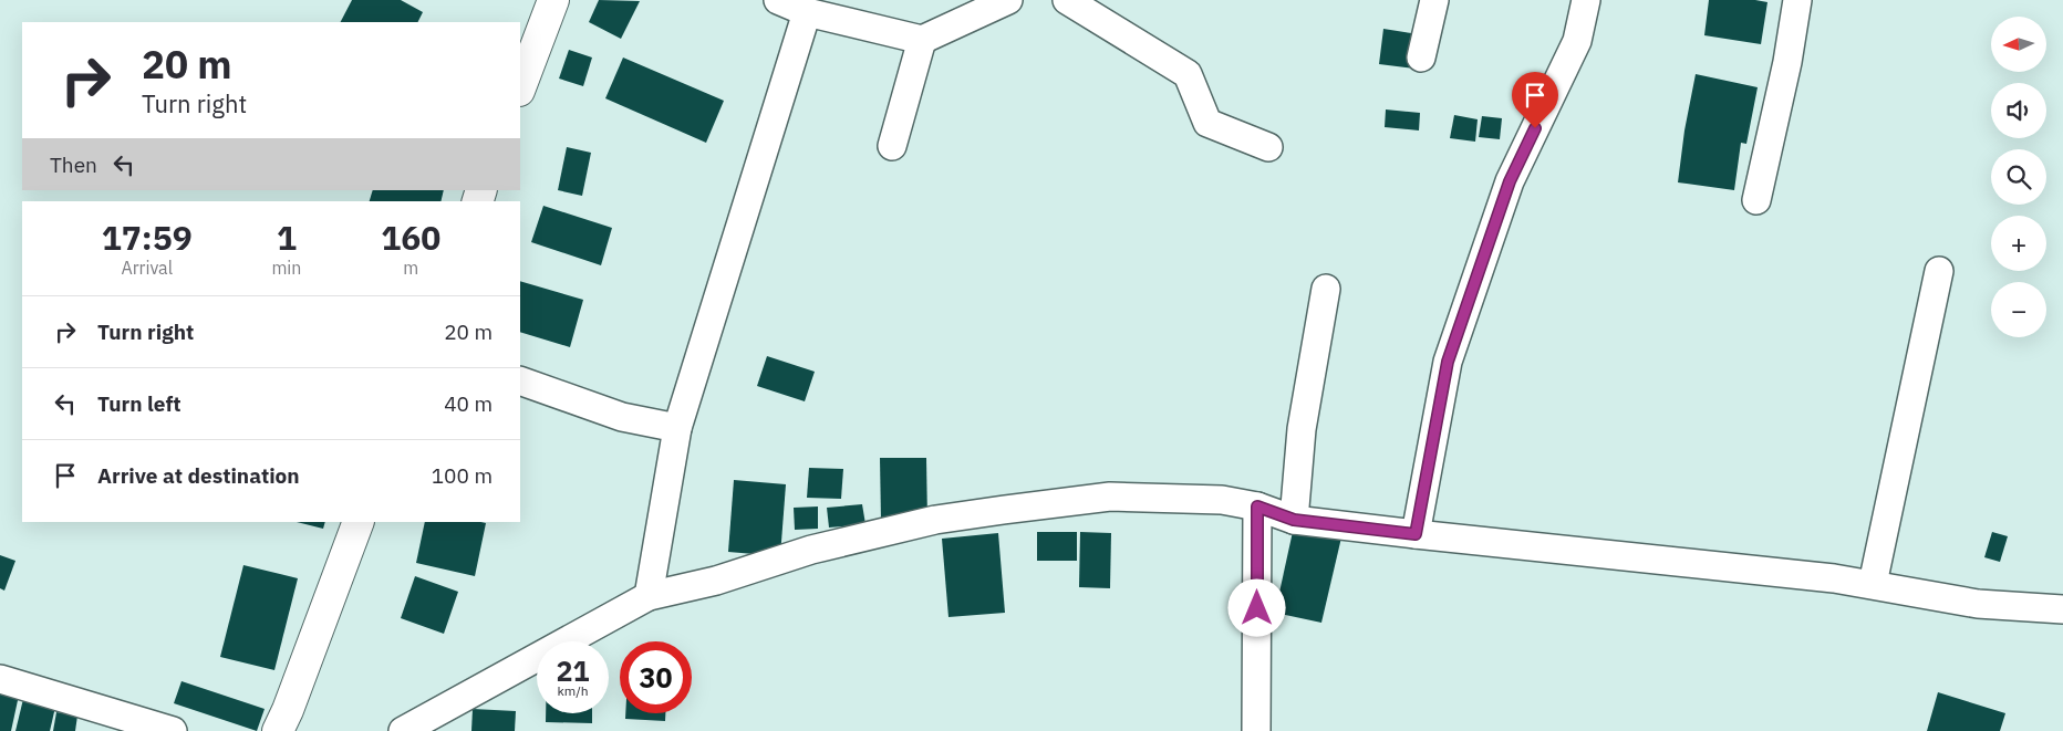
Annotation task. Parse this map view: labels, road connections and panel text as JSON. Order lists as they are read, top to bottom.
{
  "north": "left",
  "page": {
    "map_buttons": ["+", "−"],
    "turn": ["20 m", "Turn right"],
    "then": "Then",
    "eta": [
      "17:59",
      "Arrival",
      "1",
      "min",
      "160",
      "m"
    ],
    "list": [
      {
        "name": "Turn right",
        "value": "20 m"
      },
      {
        "name": "Turn left",
        "value": "40 m"
      },
      {
        "name": "Arrive at destination",
        "value": "100 m"
      }
    ],
    "speed": "21 km/h",
    "limit": "30"
  }
}
